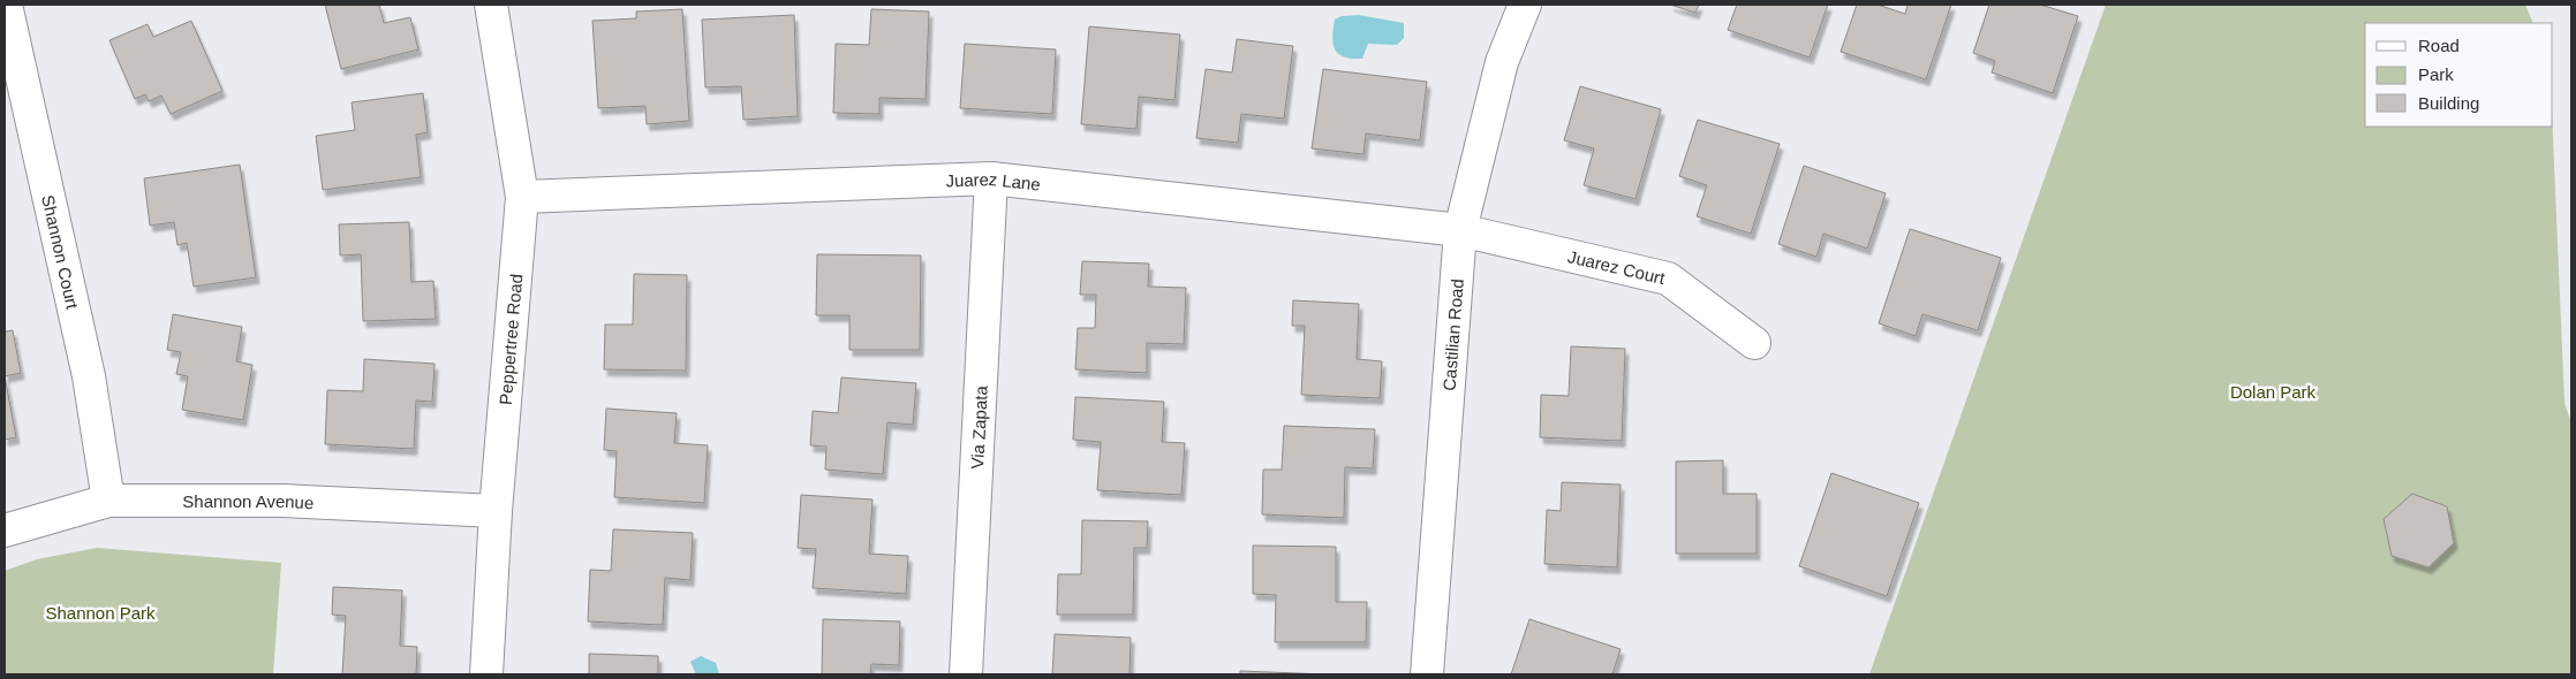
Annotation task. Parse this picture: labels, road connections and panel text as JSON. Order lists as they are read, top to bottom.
{
  "streets": {
    "street": [
      "Juarez Lane",
      "Shannon Court",
      "Juarez Court",
      "Castilian Road",
      "Peppertree Road",
      "Via Zapata",
      "Shannon Avenue"
    ]
  },
  "crossings": [
    ["Juarez Lane", "Juarez Court"],
    ["Juarez Lane", "Castilian Road"],
    ["Juarez Lane", "Peppertree Road"],
    ["Juarez Lane", "Via Zapata"],
    ["Shannon Court", "Shannon Avenue"],
    ["Juarez Court", "Castilian Road"],
    ["Peppertree Road", "Shannon Avenue"]
  ],
  "parks": ["Dolan Park", "Shannon Park"],
  "legend": ["Road", "Park", "Building"]
}
